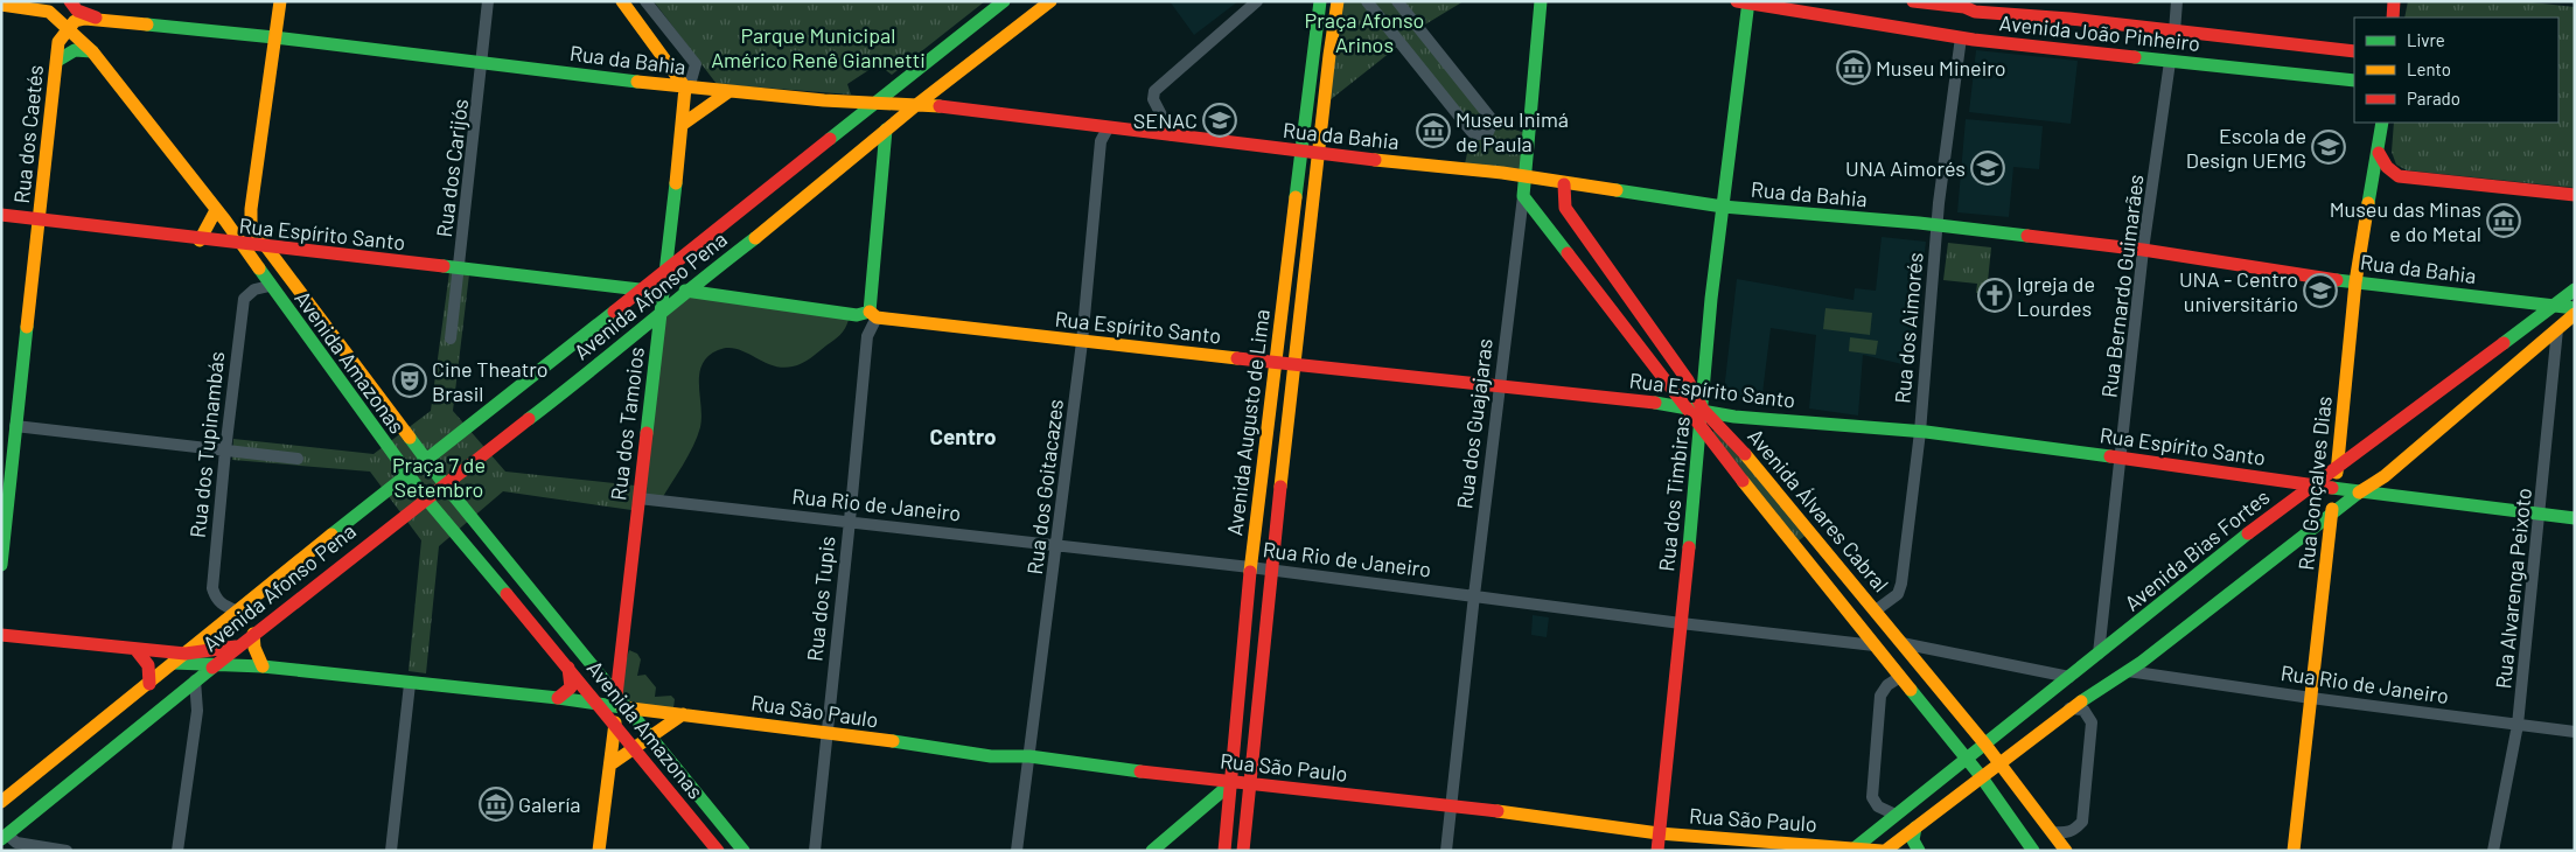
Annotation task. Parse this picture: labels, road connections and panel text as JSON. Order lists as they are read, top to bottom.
{
  "streets": {
    "street": [
      "Avenida João Pinheiro",
      "Rua da Bahia",
      "Rua dos Caetés",
      "Rua dos Carijós",
      "Rua Espírito Santo",
      "Rua Bernardo Guimarães",
      "Avenida Afonso Pena",
      "Rua dos Aimorés",
      "Avenida Amazonas",
      "Avenida Augusto de Lima",
      "Rua dos Tamoios",
      "Rua dos Guajajaras",
      "Rua dos Tupinambás",
      "Rua Gonçalves Dias",
      "Rua dos Goitacazes",
      "Rua dos Timbiras",
      "Rua Rio de Janeiro",
      "Avenida Álvares Cabral",
      "Avenida Bias Fortes",
      "Rua Alvarenga Peixoto",
      "Rua dos Tupis",
      "Rua São Paulo"
    ]
  },
  "crossings": [
    ["Avenida João Pinheiro", "Rua Bernardo Guimarães"],
    ["Avenida João Pinheiro", "Rua dos Aimorés"],
    ["Avenida João Pinheiro", "Rua dos Timbiras"],
    ["Rua da Bahia", "Rua dos Carijós"],
    ["Rua da Bahia", "Rua Bernardo Guimarães"],
    ["Rua da Bahia", "Avenida Afonso Pena"],
    ["Rua da Bahia", "Rua dos Aimorés"],
    ["Rua da Bahia", "Avenida Augusto de Lima"],
    ["Rua da Bahia", "Rua dos Tamoios"],
    ["Rua da Bahia", "Rua dos Guajajaras"],
    ["Rua da Bahia", "Rua Gonçalves Dias"],
    ["Rua da Bahia", "Rua dos Goitacazes"],
    ["Rua da Bahia", "Rua dos Timbiras"],
    ["Rua da Bahia", "Avenida Álvares Cabral"],
    ["Rua da Bahia", "Avenida Bias Fortes"],
    ["Rua dos Caetés", "Rua Espírito Santo"],
    ["Rua dos Caetés", "Avenida Amazonas"],
    ["Rua dos Carijós", "Rua Espírito Santo"],
    ["Rua Espírito Santo", "Rua Bernardo Guimarães"],
    ["Rua Espírito Santo", "Avenida Afonso Pena"],
    ["Rua Espírito Santo", "Rua dos Aimorés"],
    ["Rua Espírito Santo", "Avenida Amazonas"],
    ["Rua Espírito Santo", "Avenida Augusto de Lima"],
    ["Rua Espírito Santo", "Rua dos Guajajaras"],
    ["Rua Espírito Santo", "Rua Gonçalves Dias"],
    ["Rua Espírito Santo", "Rua dos Goitacazes"],
    ["Rua Espírito Santo", "Rua dos Timbiras"],
    ["Rua Espírito Santo", "Avenida Álvares Cabral"],
    ["Rua Espírito Santo", "Avenida Bias Fortes"],
    ["Rua Espírito Santo", "Rua Alvarenga Peixoto"],
    ["Rua Espírito Santo", "Rua dos Tupis"],
    ["Rua Bernardo Guimarães", "Avenida Bias Fortes"],
    ["Avenida Afonso Pena", "Avenida Amazonas"],
    ["Avenida Afonso Pena", "Rua dos Tamoios"],
    ["Avenida Afonso Pena", "Rua dos Tupinambás"],
    ["Avenida Afonso Pena", "Rua dos Tupis"],
    ["Avenida Afonso Pena", "Rua São Paulo"],
    ["Rua dos Aimorés", "Avenida Álvares Cabral"],
    ["Avenida Amazonas", "Rua dos Tamoios"],
    ["Avenida Amazonas", "Rua dos Tupinambás"],
    ["Avenida Amazonas", "Rua São Paulo"],
    ["Avenida Augusto de Lima", "Rua Rio de Janeiro"],
    ["Avenida Augusto de Lima", "Rua São Paulo"],
    ["Rua dos Tamoios", "Rua Rio de Janeiro"],
    ["Rua dos Guajajaras", "Rua Rio de Janeiro"],
    ["Rua dos Guajajaras", "Avenida Álvares Cabral"],
    ["Rua dos Guajajaras", "Rua São Paulo"],
    ["Rua Gonçalves Dias", "Rua Rio de Janeiro"],
    ["Rua Gonçalves Dias", "Avenida Bias Fortes"],
    ["Rua dos Goitacazes", "Rua Rio de Janeiro"],
    ["Rua dos Goitacazes", "Rua São Paulo"],
    ["Rua dos Timbiras", "Rua Rio de Janeiro"],
    ["Rua dos Timbiras", "Avenida Álvares Cabral"],
    ["Rua dos Timbiras", "Rua São Paulo"],
    ["Rua Rio de Janeiro", "Avenida Álvares Cabral"],
    ["Rua Rio de Janeiro", "Rua Alvarenga Peixoto"],
    ["Rua Rio de Janeiro", "Rua dos Tupis"],
    ["Avenida Álvares Cabral", "Avenida Bias Fortes"],
    ["Avenida Bias Fortes", "Rua São Paulo"],
    ["Rua dos Tupis", "Rua São Paulo"]
  ],
  "districts": ["Centro"],
  "parks": ["Praça Afonso Arinos", "Parque Municipal Américo Renê Giannetti", "Praça 7 de Setembro"],
  "places": {
    "museum": [
      "Museu Mineiro",
      "Museu Inimá de Paula",
      "Museu das Minas e do Metal",
      "Galería"
    ],
    "school or university": [
      "SENAC",
      "Escola de Design UEMG",
      "UNA Aimorés",
      "UNA - Centro universitário"
    ],
    "church": ["Igreja de Lourdes"],
    "theatre": ["Cine Theatro Brasil"]
  },
  "legend": ["Livre", "Lento", "Parado"]
}
